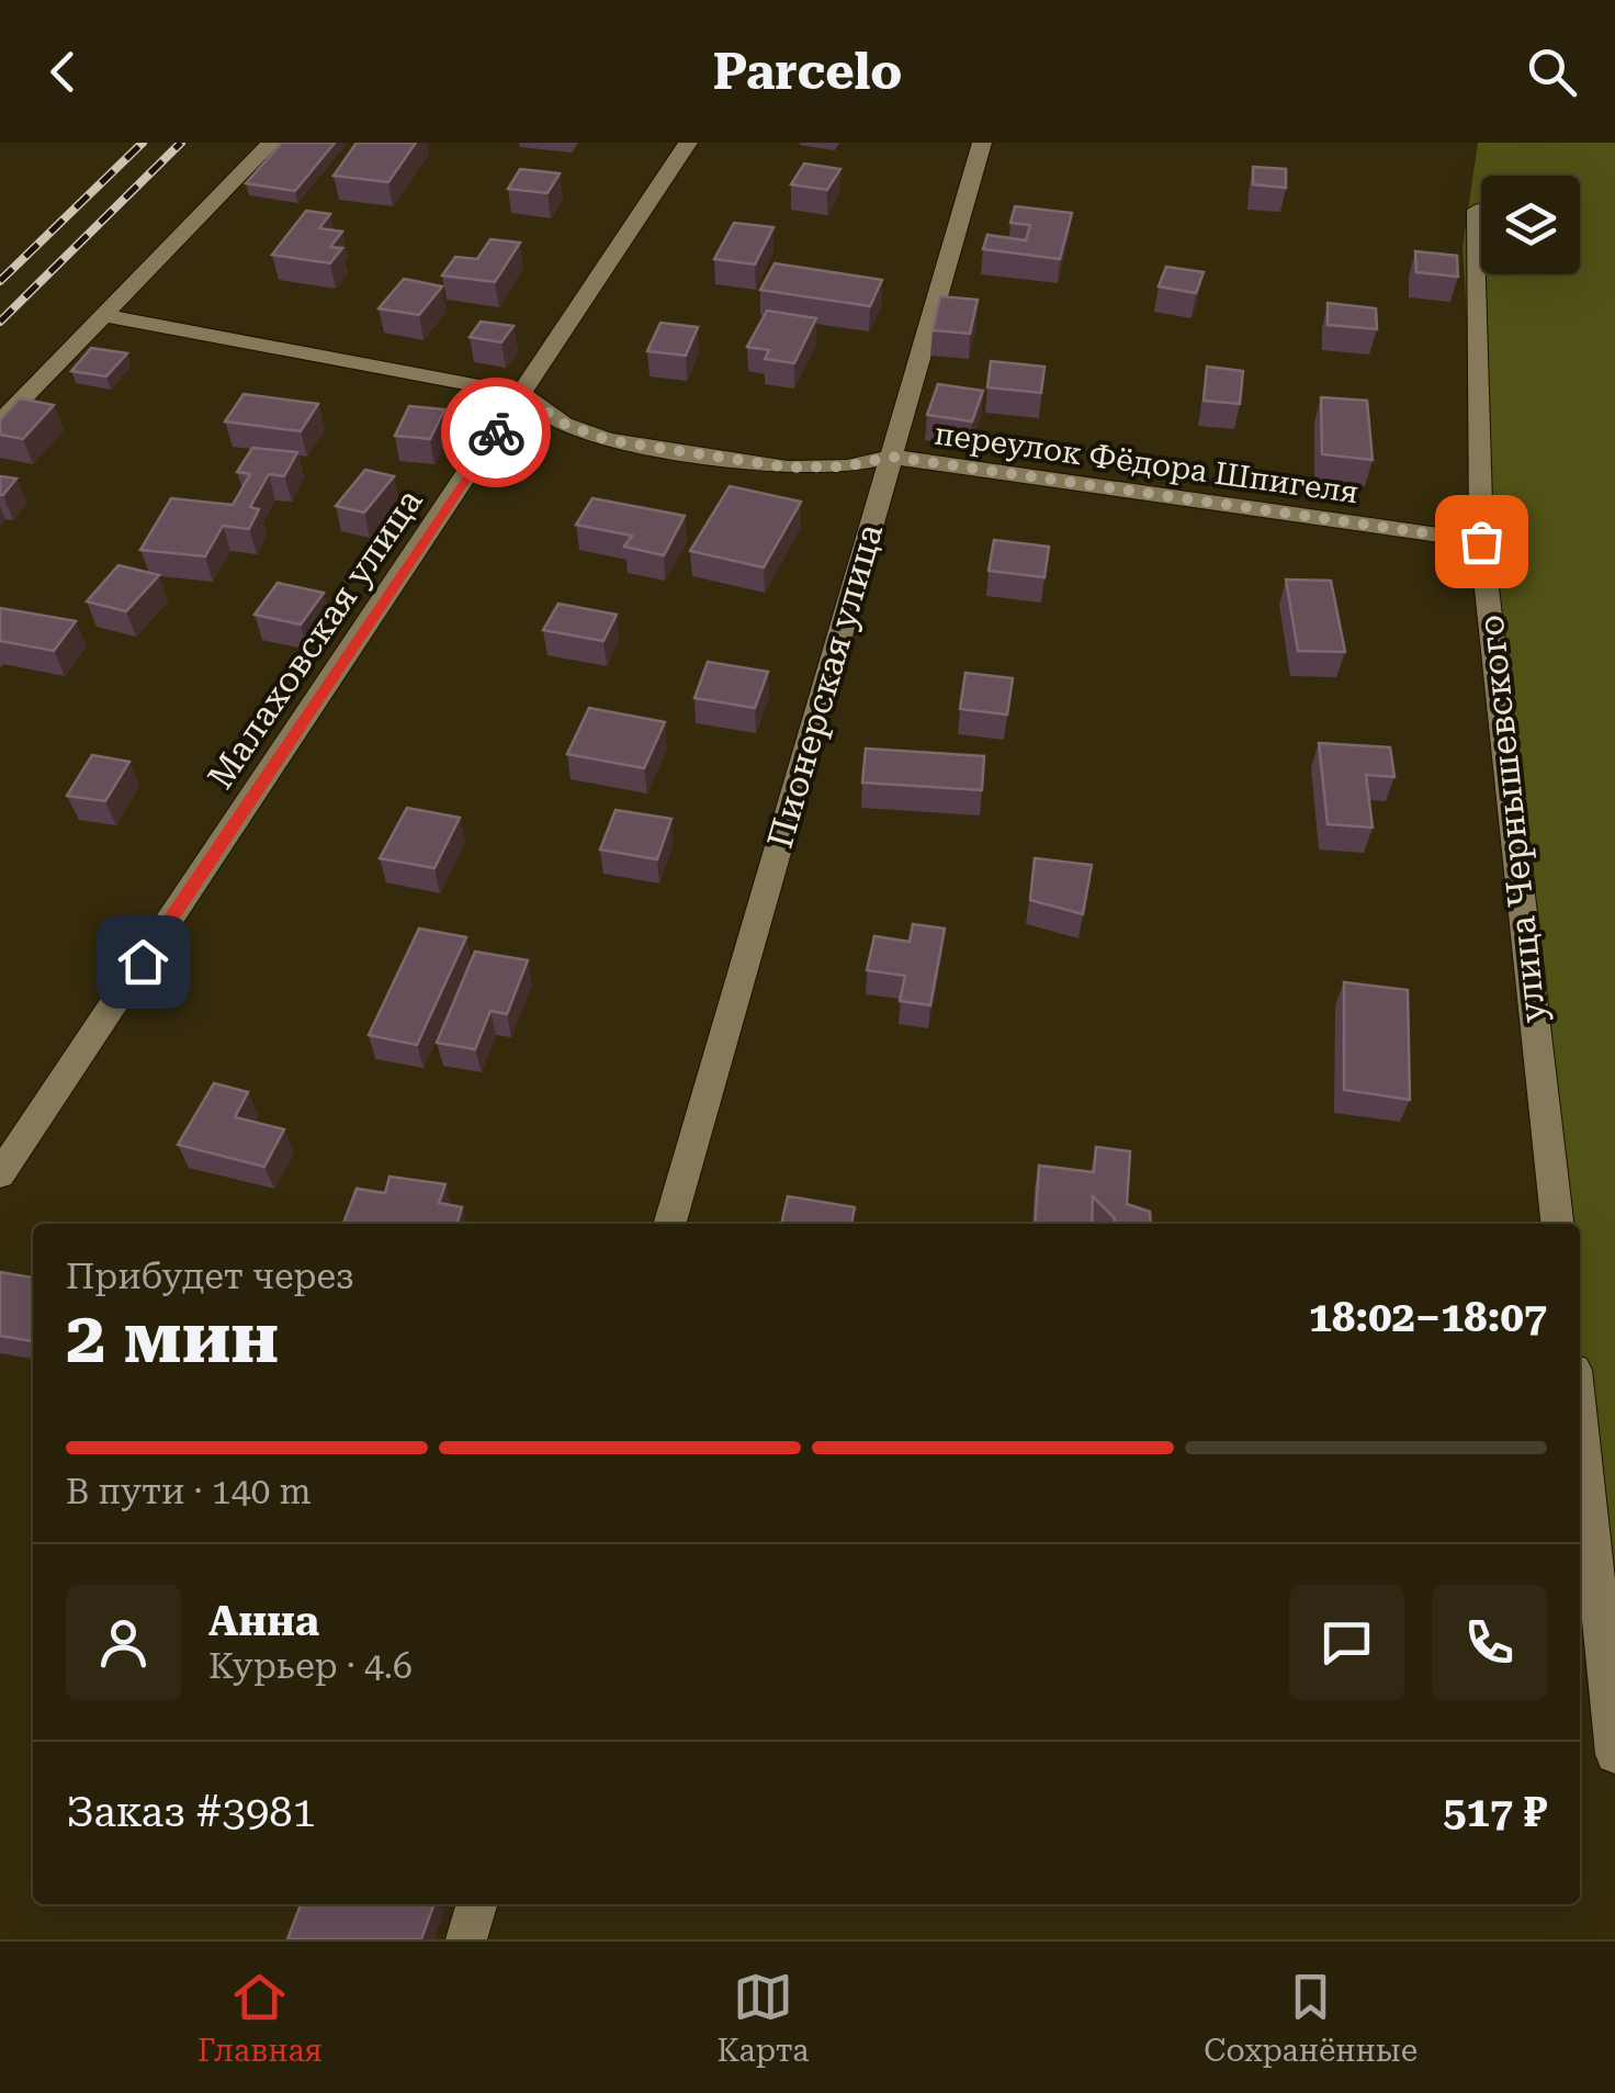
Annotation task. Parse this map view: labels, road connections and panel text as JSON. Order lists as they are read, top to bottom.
{
  "streets": {
    "street": [
      "переулок Фёдора Шпигеля",
      "Малаховская улица",
      "Пионерская улица",
      "улица Чернышевского"
    ]
  },
  "crossings": [
    ["переулок Фёдора Шпигеля", "Малаховская улица"],
    ["переулок Фёдора Шпигеля", "Пионерская улица"],
    ["переулок Фёдора Шпигеля", "улица Чернышевского"]
  ],
  "page": {
    "header": "Parcelo",
    "heading": ["2 мин", "Прибудет через", "18:02–18:07"],
    "panel": [
      "Анна",
      "Курьер · 4.6",
      "Заказ #3981",
      "517 ₽"
    ],
    "bar": "В пути · 140 m",
    "tabs": ["Главная", "Карта", "Сохранённые"]
  }
}
